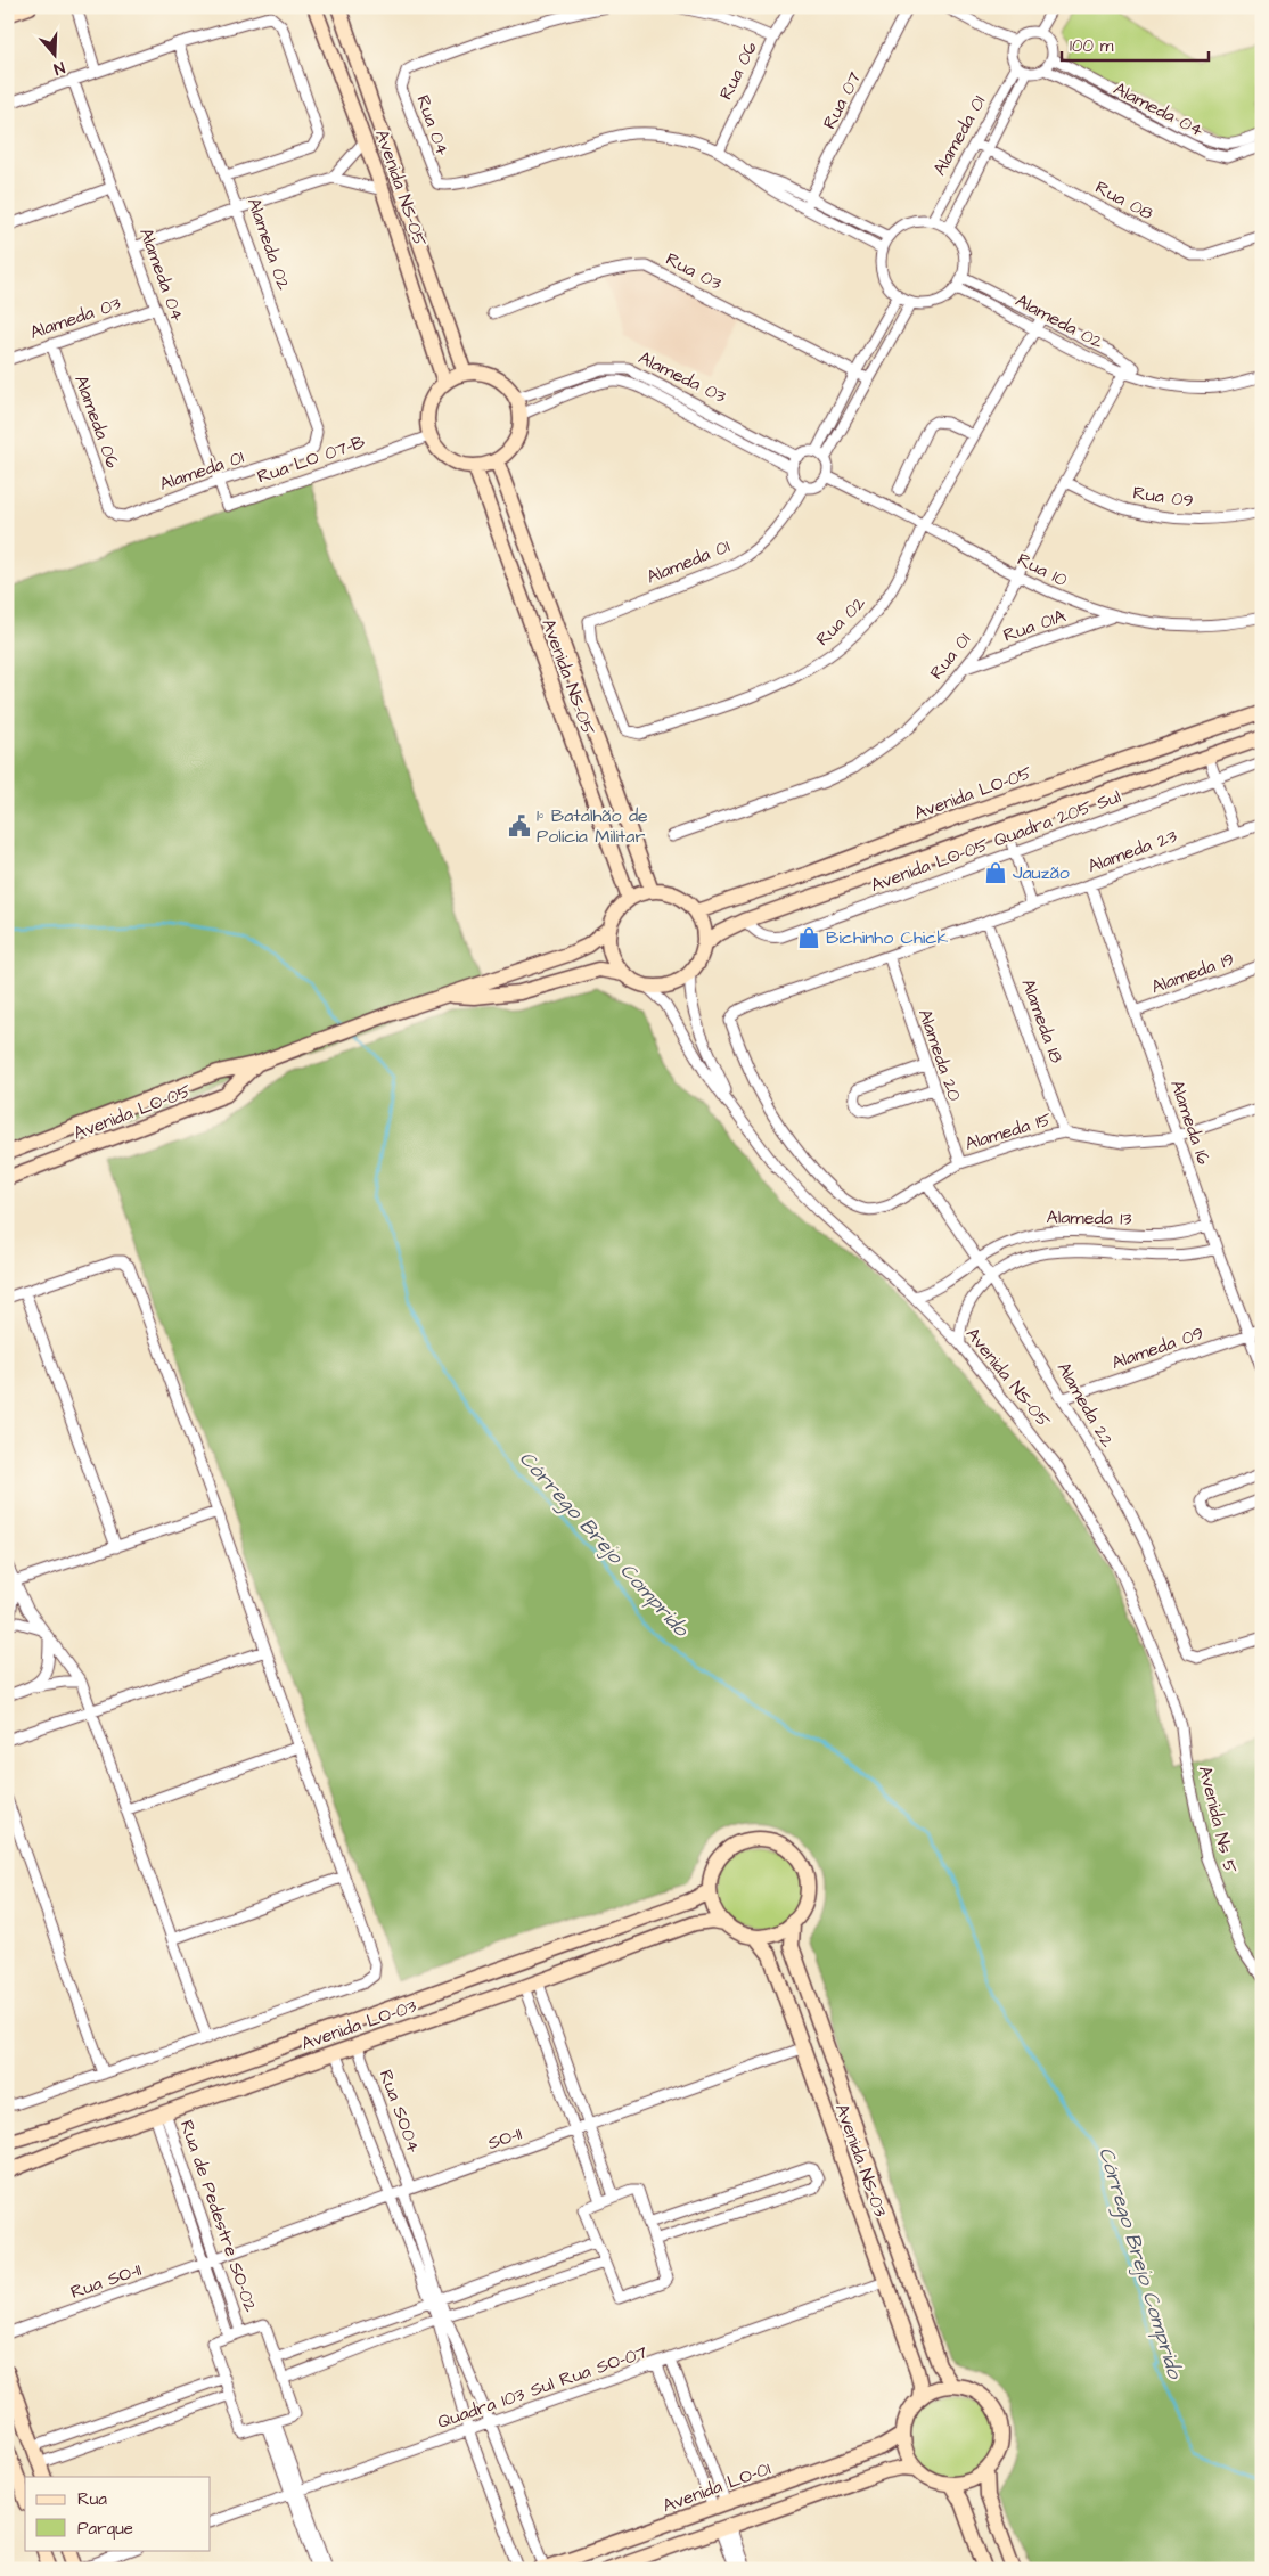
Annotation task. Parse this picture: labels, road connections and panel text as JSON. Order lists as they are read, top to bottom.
{
  "streets": {
    "street": [
      "Rua 06",
      "Rua 07",
      "Alameda 04",
      "Rua 04",
      "Alameda 01",
      "Avenida NS-05",
      "Rua 08",
      "Alameda 02",
      "Rua 03",
      "Alameda 03",
      "Alameda 06",
      "Rua LO 07-B",
      "Rua 09",
      "Rua 10",
      "Rua 02",
      "Rua 01A",
      "Rua 01",
      "Avenida LO-05",
      "Avenida LO-05 Quadra 205 Sul",
      "Alameda 23",
      "Alameda 19",
      "Alameda 18",
      "Alameda 20",
      "Alameda 16",
      "Alameda 15",
      "Alameda 13",
      "Alameda 09",
      "Alameda 22",
      "Avenida Ns 5",
      "Avenida LO-03",
      "Rua SO04",
      "SO-11",
      "Avenida NS-03",
      "Rua de Pedestre SO-02",
      "Rua SO-11",
      "Quadra 103 Sul Rua SO-07",
      "Avenida LO-01"
    ]
  },
  "crossings": [
    ["Rua 06", "Rua 04"],
    ["Alameda 04", "Alameda 01"],
    ["Alameda 04", "Alameda 03"],
    ["Alameda 04", "Rua LO 07-B"],
    ["Alameda 01", "Rua 08"],
    ["Alameda 01", "Alameda 02"],
    ["Alameda 01", "Alameda 03"],
    ["Alameda 01", "Alameda 06"],
    ["Alameda 01", "Rua LO 07-B"],
    ["Alameda 01", "Rua 10"],
    ["Alameda 01", "Rua 02"],
    ["Avenida NS-05", "Alameda 03"],
    ["Avenida NS-05", "Rua LO 07-B"],
    ["Avenida NS-05", "Avenida LO-05"],
    ["Avenida NS-05", "Alameda 13"],
    ["Avenida NS-05", "Avenida Ns 5"],
    ["Alameda 02", "Rua 02"],
    ["Alameda 02", "Rua 01"],
    ["Alameda 03", "Alameda 06"],
    ["Alameda 03", "Rua LO 07-B"],
    ["Alameda 03", "Rua 10"],
    ["Rua 09", "Rua 01"],
    ["Rua 10", "Rua 02"],
    ["Rua 10", "Rua 01A"],
    ["Rua 10", "Rua 01"],
    ["Rua 01A", "Rua 01"],
    ["Alameda 23", "Alameda 18"],
    ["Alameda 23", "Alameda 20"],
    ["Alameda 23", "Alameda 16"],
    ["Alameda 23", "Alameda 15"],
    ["Alameda 19", "Alameda 16"],
    ["Alameda 18", "Alameda 15"],
    ["Alameda 20", "Alameda 15"],
    ["Alameda 16", "Alameda 15"],
    ["Alameda 16", "Alameda 13"],
    ["Alameda 16", "Alameda 09"],
    ["Alameda 15", "Alameda 22"],
    ["Alameda 13", "Alameda 22"],
    ["Alameda 09", "Alameda 22"],
    ["Avenida LO-03", "Rua SO04"],
    ["Avenida LO-03", "Avenida NS-03"],
    ["Avenida LO-03", "Rua de Pedestre SO-02"],
    ["Rua SO04", "SO-11"],
    ["SO-11", "Avenida NS-03"],
    ["SO-11", "Rua de Pedestre SO-02"],
    ["SO-11", "Rua SO-11"],
    ["Avenida NS-03", "Quadra 103 Sul Rua SO-07"],
    ["Avenida NS-03", "Avenida LO-01"],
    ["Rua de Pedestre SO-02", "Rua SO-11"]
  ],
  "water": ["Córrego Brejo Comprido"],
  "places": {
    "public building": ["1º Batalhão de Polícia Militar"],
    "shop": ["Jauzão", "Bichinho Chick"]
  },
  "legend": ["Rua", "Parque"],
  "scale_bar": "100 m",
  "north": "bottom"
}
